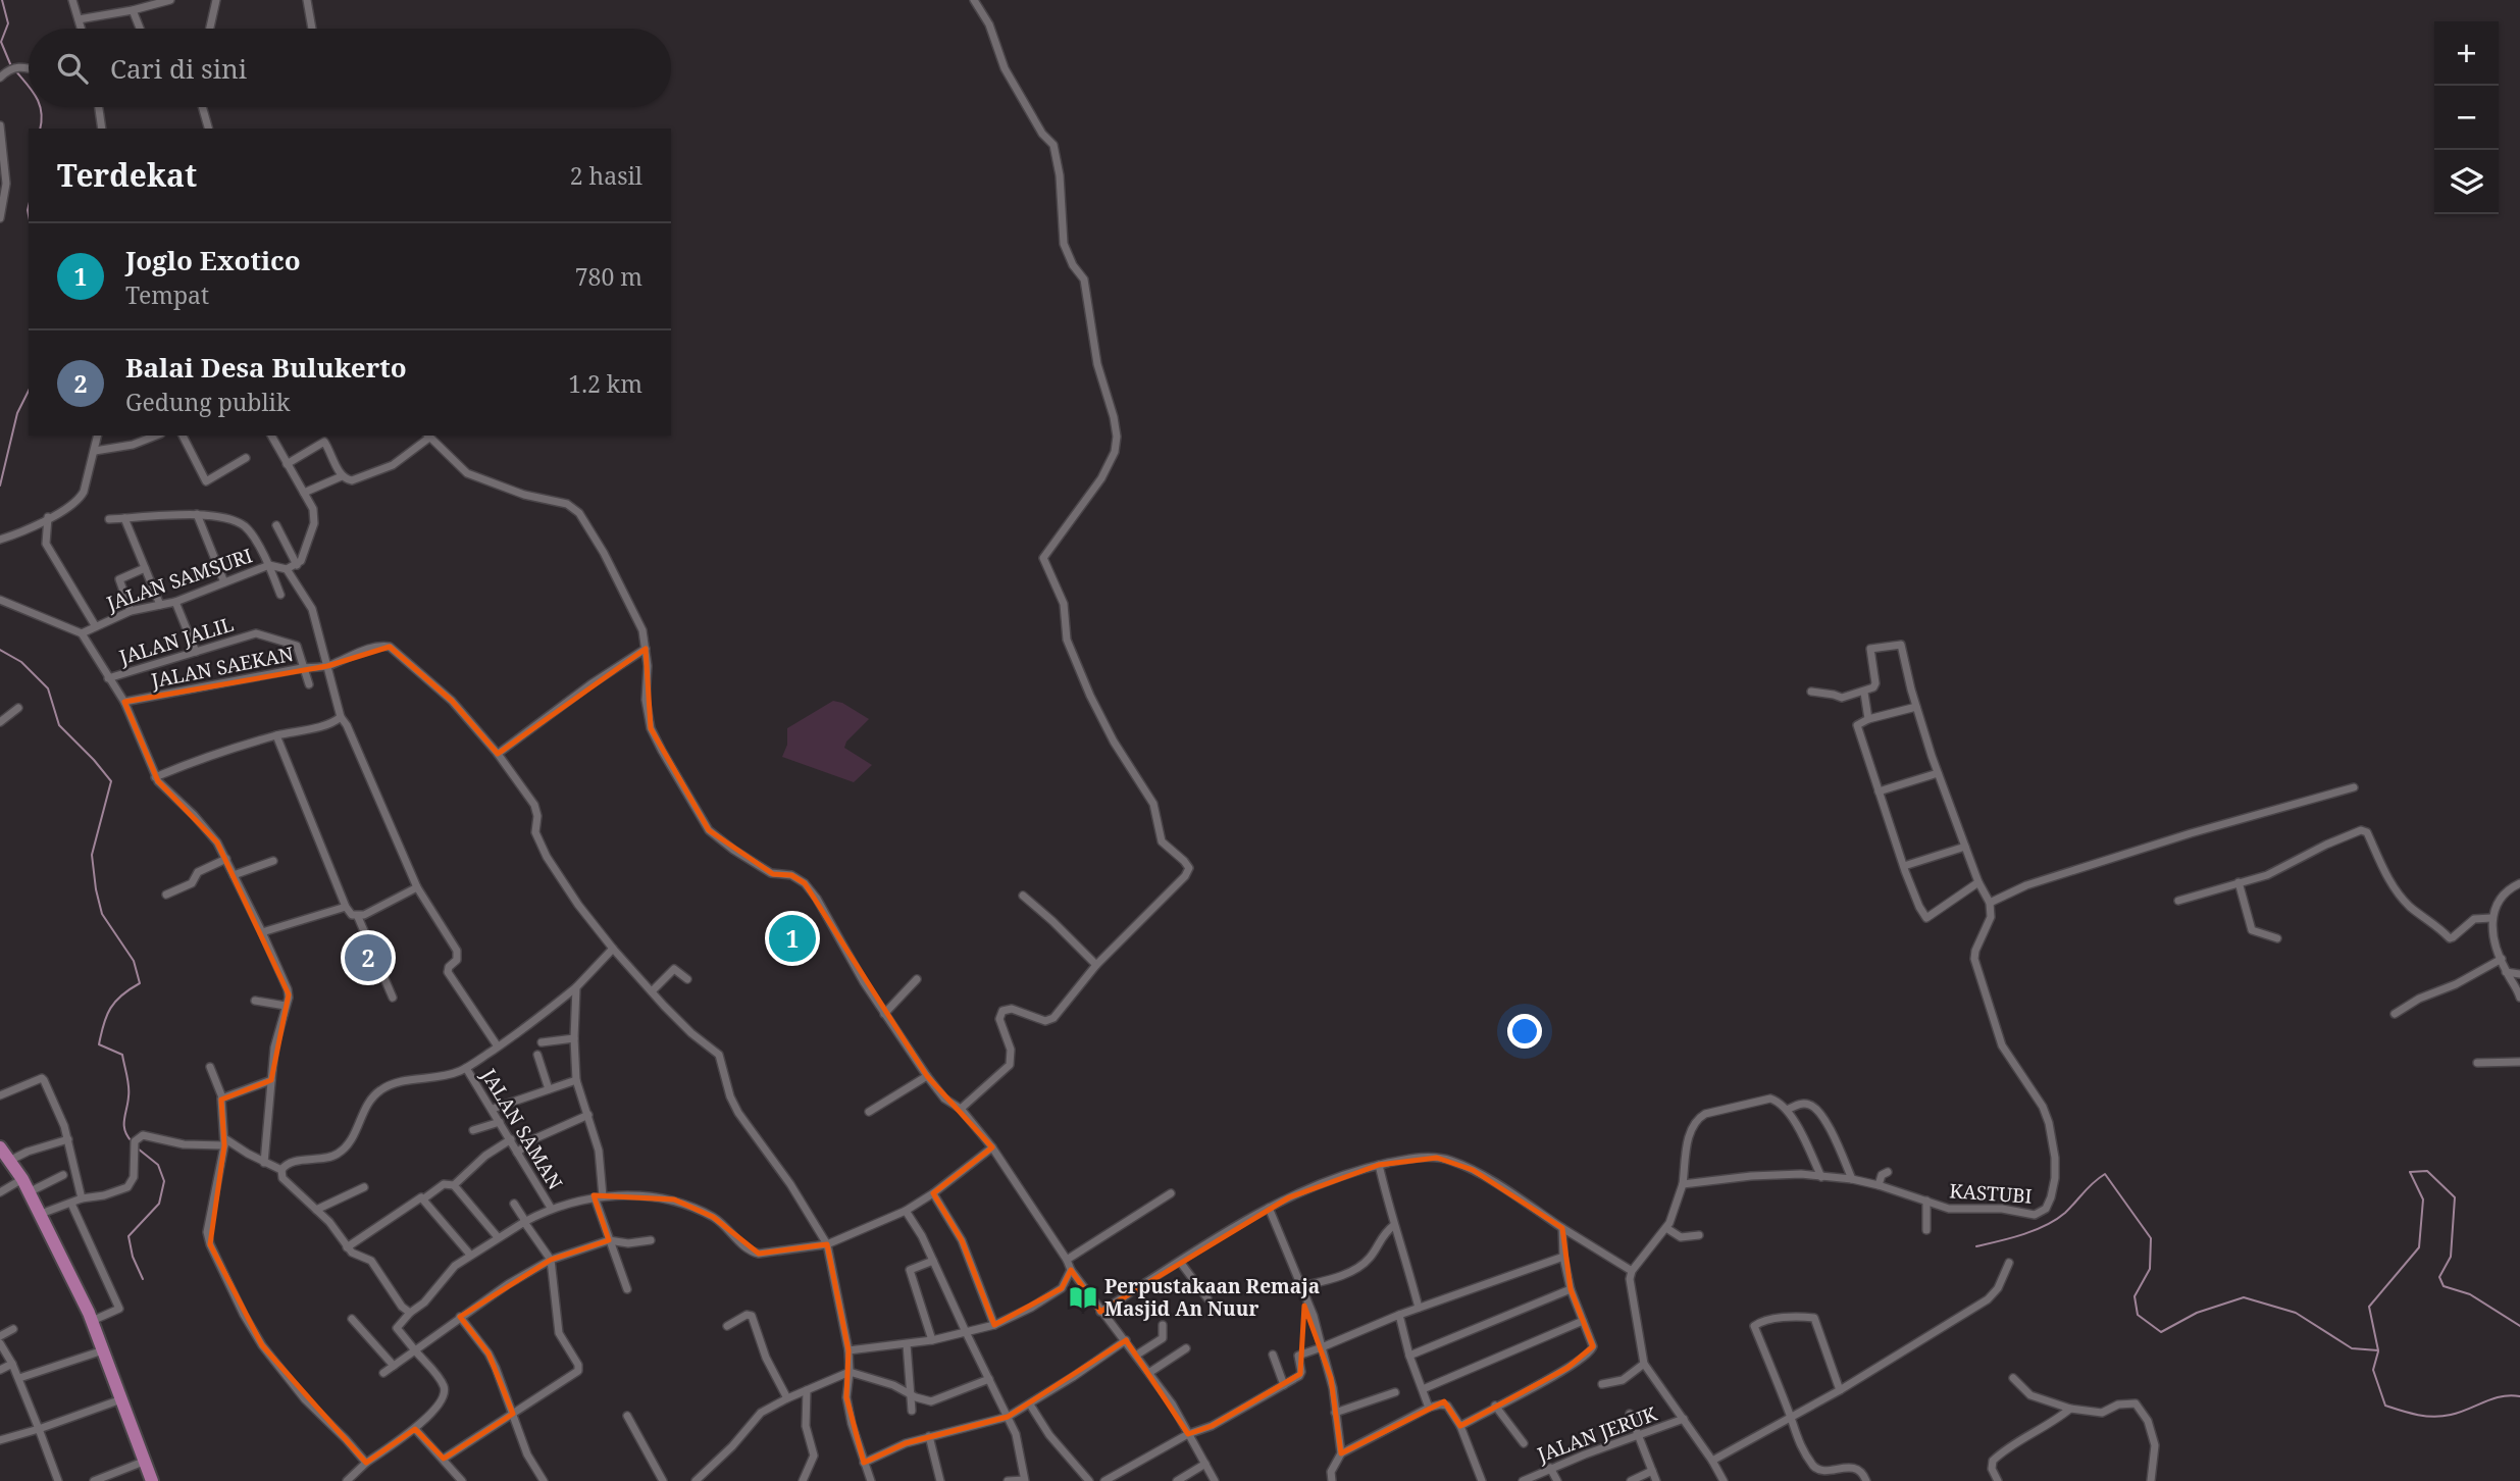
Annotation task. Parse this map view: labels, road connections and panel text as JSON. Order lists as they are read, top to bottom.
{
  "streets": {
    "street": [
      "JALAN SAMSURI",
      "JALAN JALIL",
      "JALAN SAEKAN",
      "JALAN SAMAN",
      "KASTUBI",
      "JALAN JERUK"
    ]
  },
  "crossings": [
    ["JALAN JALIL", "JALAN SAEKAN"]
  ],
  "places": {
    "library": ["Perpustakaan Remaja Masjid An Nuur"]
  },
  "page": {
    "map_buttons": ["+", "−"],
    "search": "Cari di sini",
    "heading": ["Terdekat", "2 hasil"],
    "list": [
      {
        "mark": "1",
        "name": "Joglo Exotico",
        "note": "Tempat",
        "value": "780 m"
      },
      {
        "mark": "2",
        "name": "Balai Desa Bulukerto",
        "note": "Gedung publik",
        "value": "1.2 km"
      }
    ],
    "pins": ["1", "2"]
  }
}
